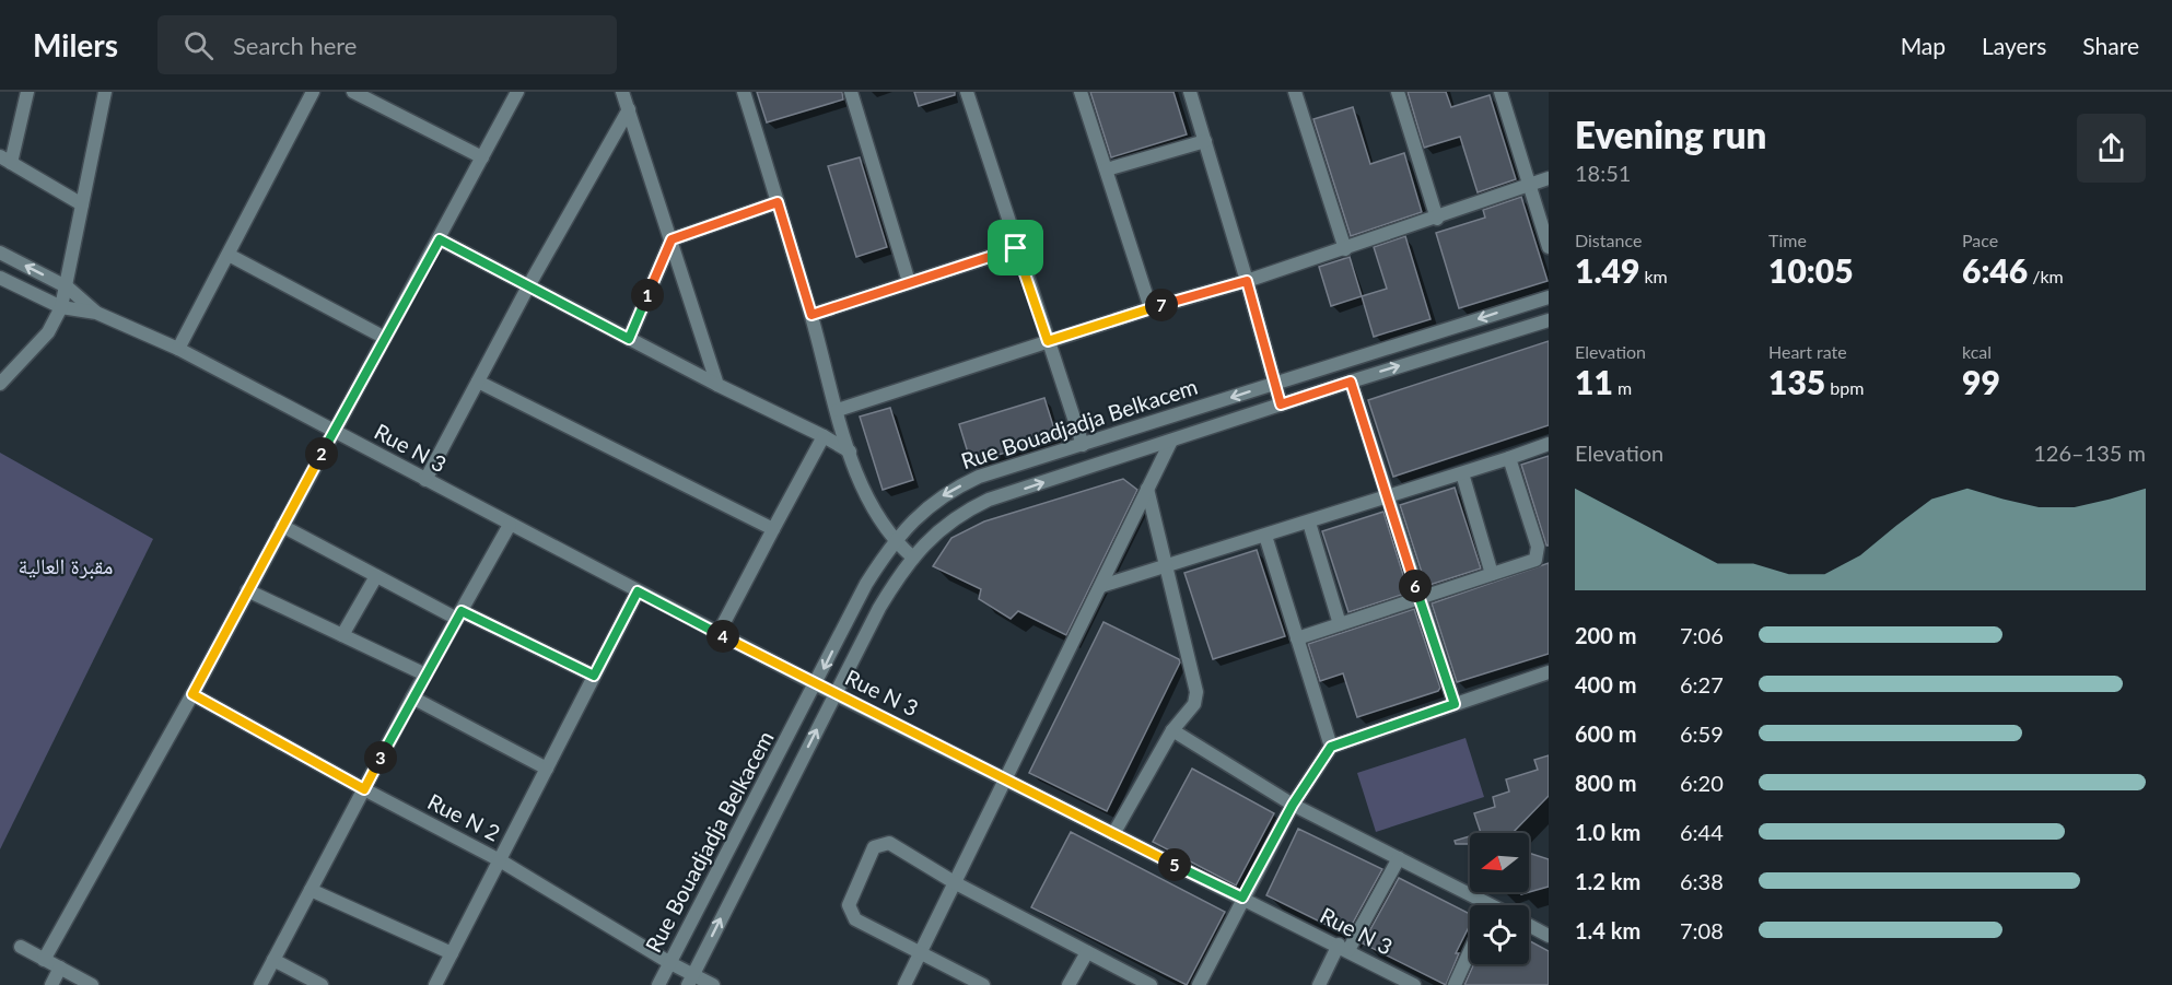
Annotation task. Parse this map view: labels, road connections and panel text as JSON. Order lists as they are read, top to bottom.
{
  "streets": {
    "street": ["Rue Bouadjadja Belkacem", "Rue N 3", "Rue N 2"]
  },
  "crossings": [
    ["Rue Bouadjadja Belkacem", "Rue N 3"],
    ["Rue Bouadjadja Belkacem", "Rue N 2"]
  ],
  "parks": ["مقبرة العالية"],
  "north": "left",
  "page": {
    "header": "Milers",
    "search": "Search here",
    "nav": ["Map", "Layers", "Share"],
    "heading": ["Evening run", "18:51"],
    "stats": [
      ["Distance", "1.49 km"],
      ["Time", "10:05"],
      ["Pace", "6:46 /km"],
      ["Elevation", "11 m"],
      ["Heart rate", "135 bpm"],
      ["kcal", "99"]
    ],
    "pins": [
      "1",
      "7",
      "2",
      "6",
      "4",
      "3",
      "5"
    ],
    "chart": ["Elevation", "126–135 m"],
    "list": [
      {
        "name": "200 m",
        "note": "7:06"
      },
      {
        "name": "400 m",
        "note": "6:27"
      },
      {
        "name": "600 m",
        "note": "6:59"
      },
      {
        "name": "800 m",
        "note": "6:20"
      },
      {
        "name": "1.0 km",
        "note": "6:44"
      },
      {
        "name": "1.2 km",
        "note": "6:38"
      },
      {
        "name": "1.4 km",
        "note": "7:08"
      }
    ]
  }
}
